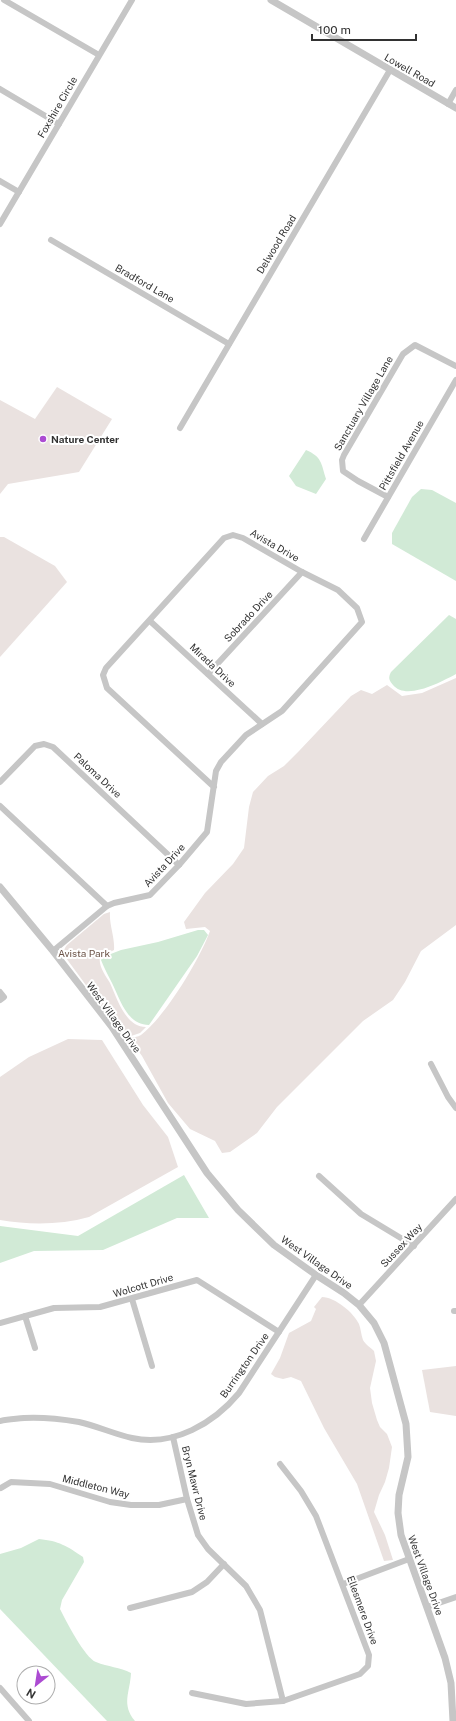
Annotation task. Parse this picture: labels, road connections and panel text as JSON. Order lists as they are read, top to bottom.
{
  "streets": {
    "street": [
      "Lowell Road",
      "Foxshire Circle",
      "Delwood Road",
      "Bradford Lane",
      "Sanctuary Village Lane",
      "Pittsfield Avenue",
      "Avista Drive",
      "Sobrado Drive",
      "Mirada Drive",
      "Paloma Drive",
      "West Village Drive",
      "Sussex Way",
      "Wolcott Drive",
      "Burrington Drive",
      "Bryn Mawr Drive",
      "Middleton Way",
      "Ellesmere Drive"
    ]
  },
  "crossings": [
    ["Lowell Road", "Delwood Road"],
    ["Delwood Road", "Bradford Lane"],
    ["Sanctuary Village Lane", "Pittsfield Avenue"],
    ["Avista Drive", "Sobrado Drive"],
    ["Avista Drive", "Mirada Drive"],
    ["Avista Drive", "Paloma Drive"],
    ["Avista Drive", "West Village Drive"],
    ["Sobrado Drive", "Mirada Drive"],
    ["West Village Drive", "Sussex Way"],
    ["West Village Drive", "Burrington Drive"],
    ["Wolcott Drive", "Burrington Drive"],
    ["Burrington Drive", "Bryn Mawr Drive"],
    ["Bryn Mawr Drive", "Middleton Way"],
    ["Bryn Mawr Drive", "Ellesmere Drive"]
  ],
  "parks": ["Avista Park"],
  "places": ["Nature Center"],
  "scale_bar": "100 m",
  "north": "bottom left"
}
